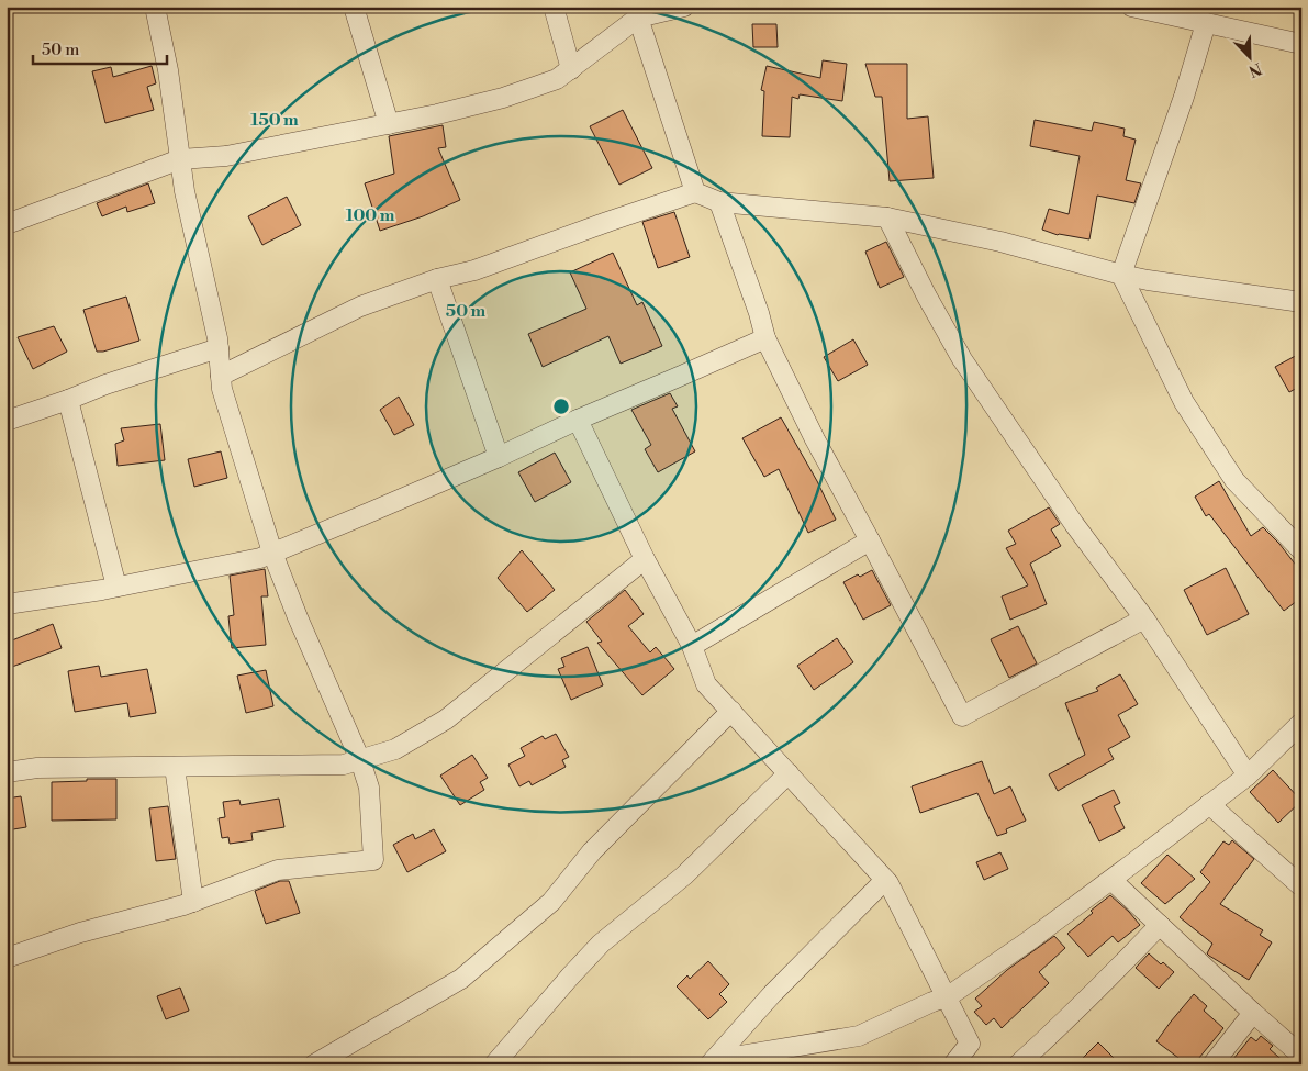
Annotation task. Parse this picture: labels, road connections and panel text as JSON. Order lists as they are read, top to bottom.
{
  "scale_bar": "50 m",
  "north": "bottom right",
  "rings": ["150 m", "100 m", "50 m"]
}
